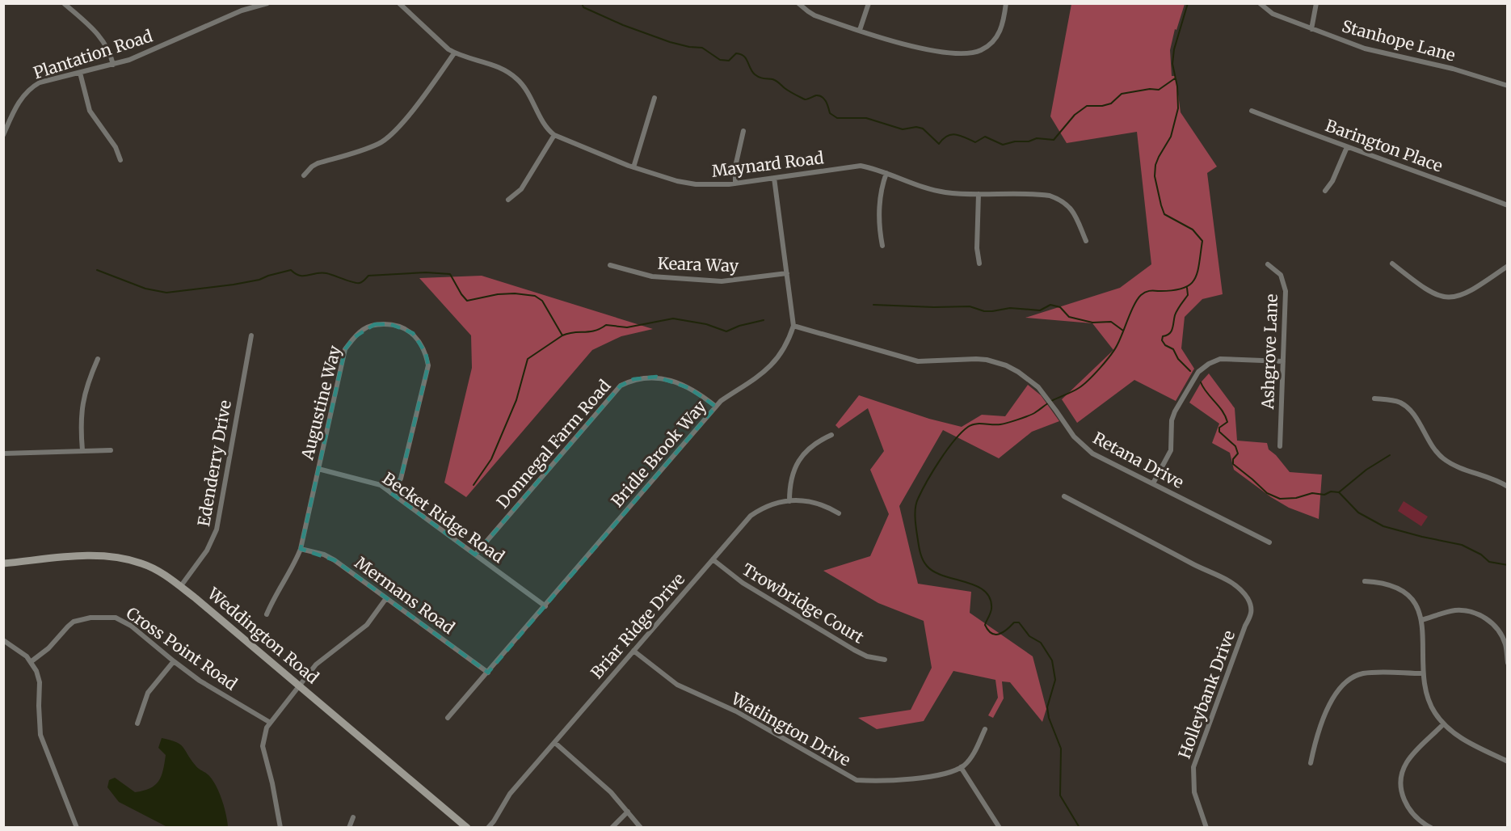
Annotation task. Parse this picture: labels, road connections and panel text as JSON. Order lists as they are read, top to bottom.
{
  "streets": {
    "main road": ["Weddington Road"],
    "street": [
      "Stanhope Lane",
      "Plantation Road",
      "Barington Place",
      "Maynard Road",
      "Keara Way",
      "Ashgrove Lane",
      "Augustine Way",
      "Donnegal Farm Road",
      "Bridle Brook Way",
      "Retana Drive",
      "Edenderry Drive",
      "Becket Ridge Road",
      "Mermans Road",
      "Trowbridge Court",
      "Briar Ridge Drive",
      "Cross Point Road",
      "Holleybank Drive",
      "Watlington Drive"
    ]
  },
  "crossings": [
    ["Maynard Road", "Bridle Brook Way"],
    ["Keara Way", "Bridle Brook Way"],
    ["Augustine Way", "Becket Ridge Road"],
    ["Augustine Way", "Mermans Road"],
    ["Donnegal Farm Road", "Bridle Brook Way"],
    ["Donnegal Farm Road", "Becket Ridge Road"],
    ["Bridle Brook Way", "Retana Drive"],
    ["Bridle Brook Way", "Becket Ridge Road"],
    ["Bridle Brook Way", "Mermans Road"],
    ["Edenderry Drive", "Weddington Road"],
    ["Trowbridge Court", "Briar Ridge Drive"],
    ["Briar Ridge Drive", "Watlington Drive"]
  ]
}
